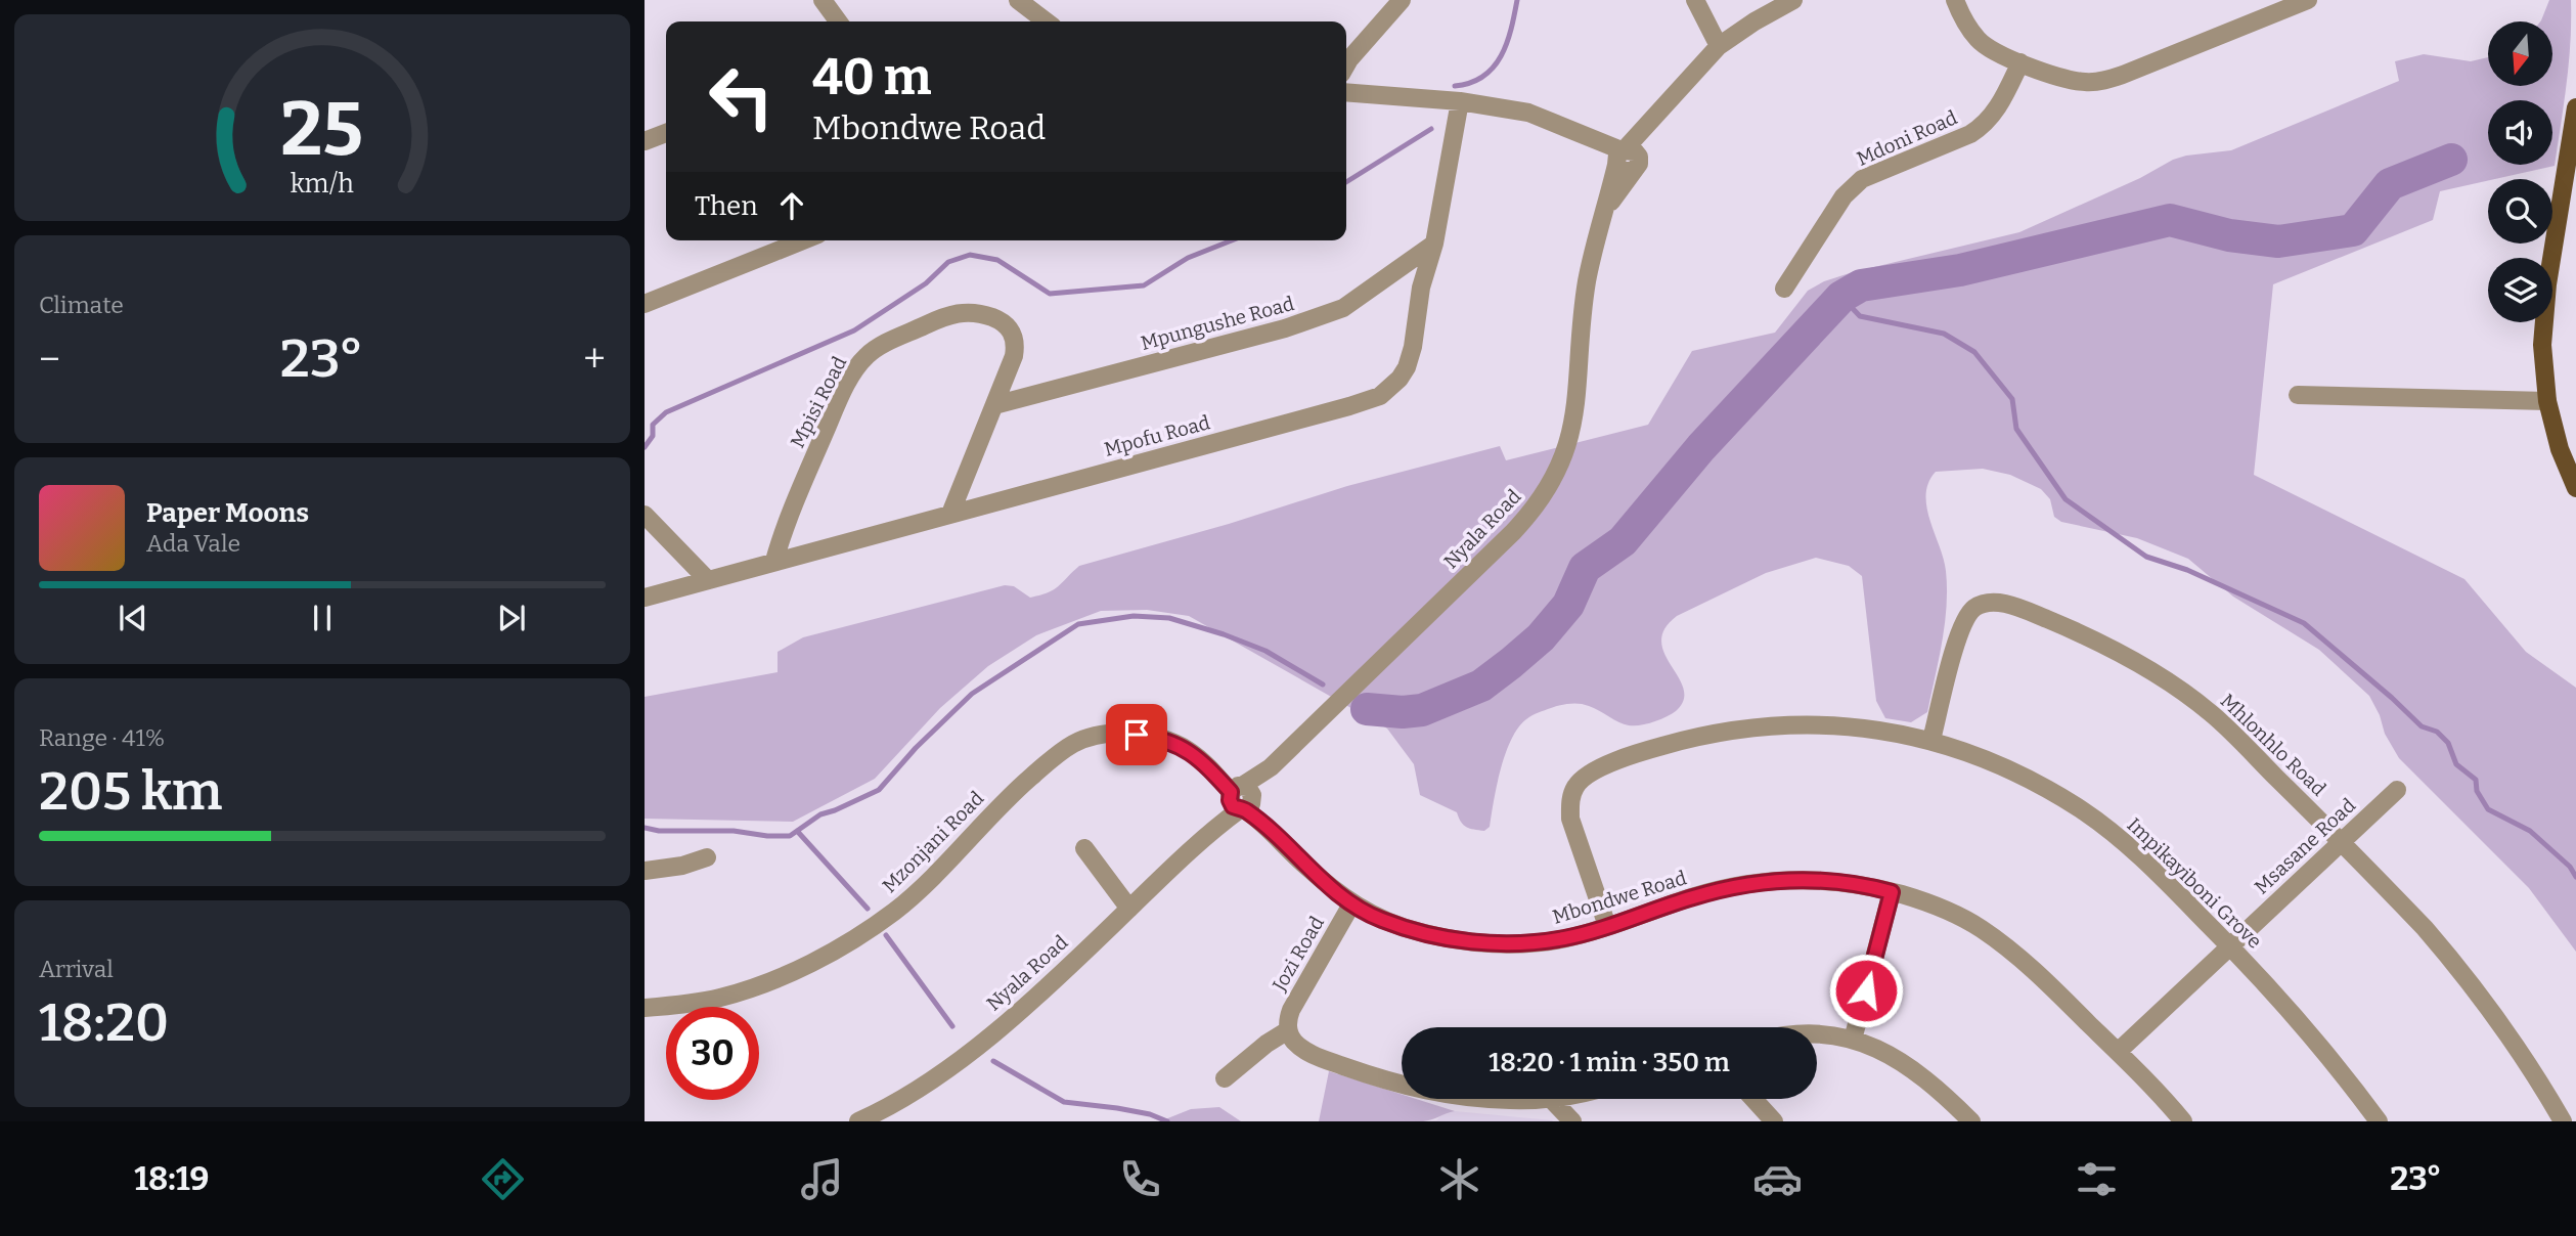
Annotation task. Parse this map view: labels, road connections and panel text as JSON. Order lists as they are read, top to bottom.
{
  "streets": {
    "street": [
      "Mdoni Road",
      "Mpungushe Road",
      "Mpisi Road",
      "Mpofu Road",
      "Nyala Road",
      "Mhlonhlo Road",
      "Mzonjani Road",
      "Msasane Road",
      "Impikayiboni Grove",
      "Mbondwe Road",
      "Jozi Road"
    ]
  },
  "crossings": [
    ["Mpungushe Road", "Mpisi Road"],
    ["Mpungushe Road", "Mpofu Road"],
    ["Mpisi Road", "Mpofu Road"],
    ["Nyala Road", "Mzonjani Road"],
    ["Nyala Road", "Mbondwe Road"],
    ["Mhlonhlo Road", "Msasane Road"],
    ["Mhlonhlo Road", "Impikayiboni Grove"],
    ["Mzonjani Road", "Mbondwe Road"],
    ["Msasane Road", "Impikayiboni Grove"],
    ["Msasane Road", "Mbondwe Road"],
    ["Impikayiboni Grove", "Mbondwe Road"],
    ["Mbondwe Road", "Jozi Road"]
  ],
  "north": "bottom",
  "page": {
    "turn": ["40 m", "Mbondwe Road"],
    "then": "Then",
    "tile": [
      "Climate",
      ["Range · 41%", "205 km"],
      ["Arrival", "18:20"]
    ],
    "heat": ["−", "23°", "+"],
    "song": ["Paper Moons", "Ada Vale"],
    "limit": "30",
    "trip": "18:20 · 1 min · 350 m",
    "tabs": ["18:19", "23°"],
    "gauge": ["25", "km/h"]
  }
}
